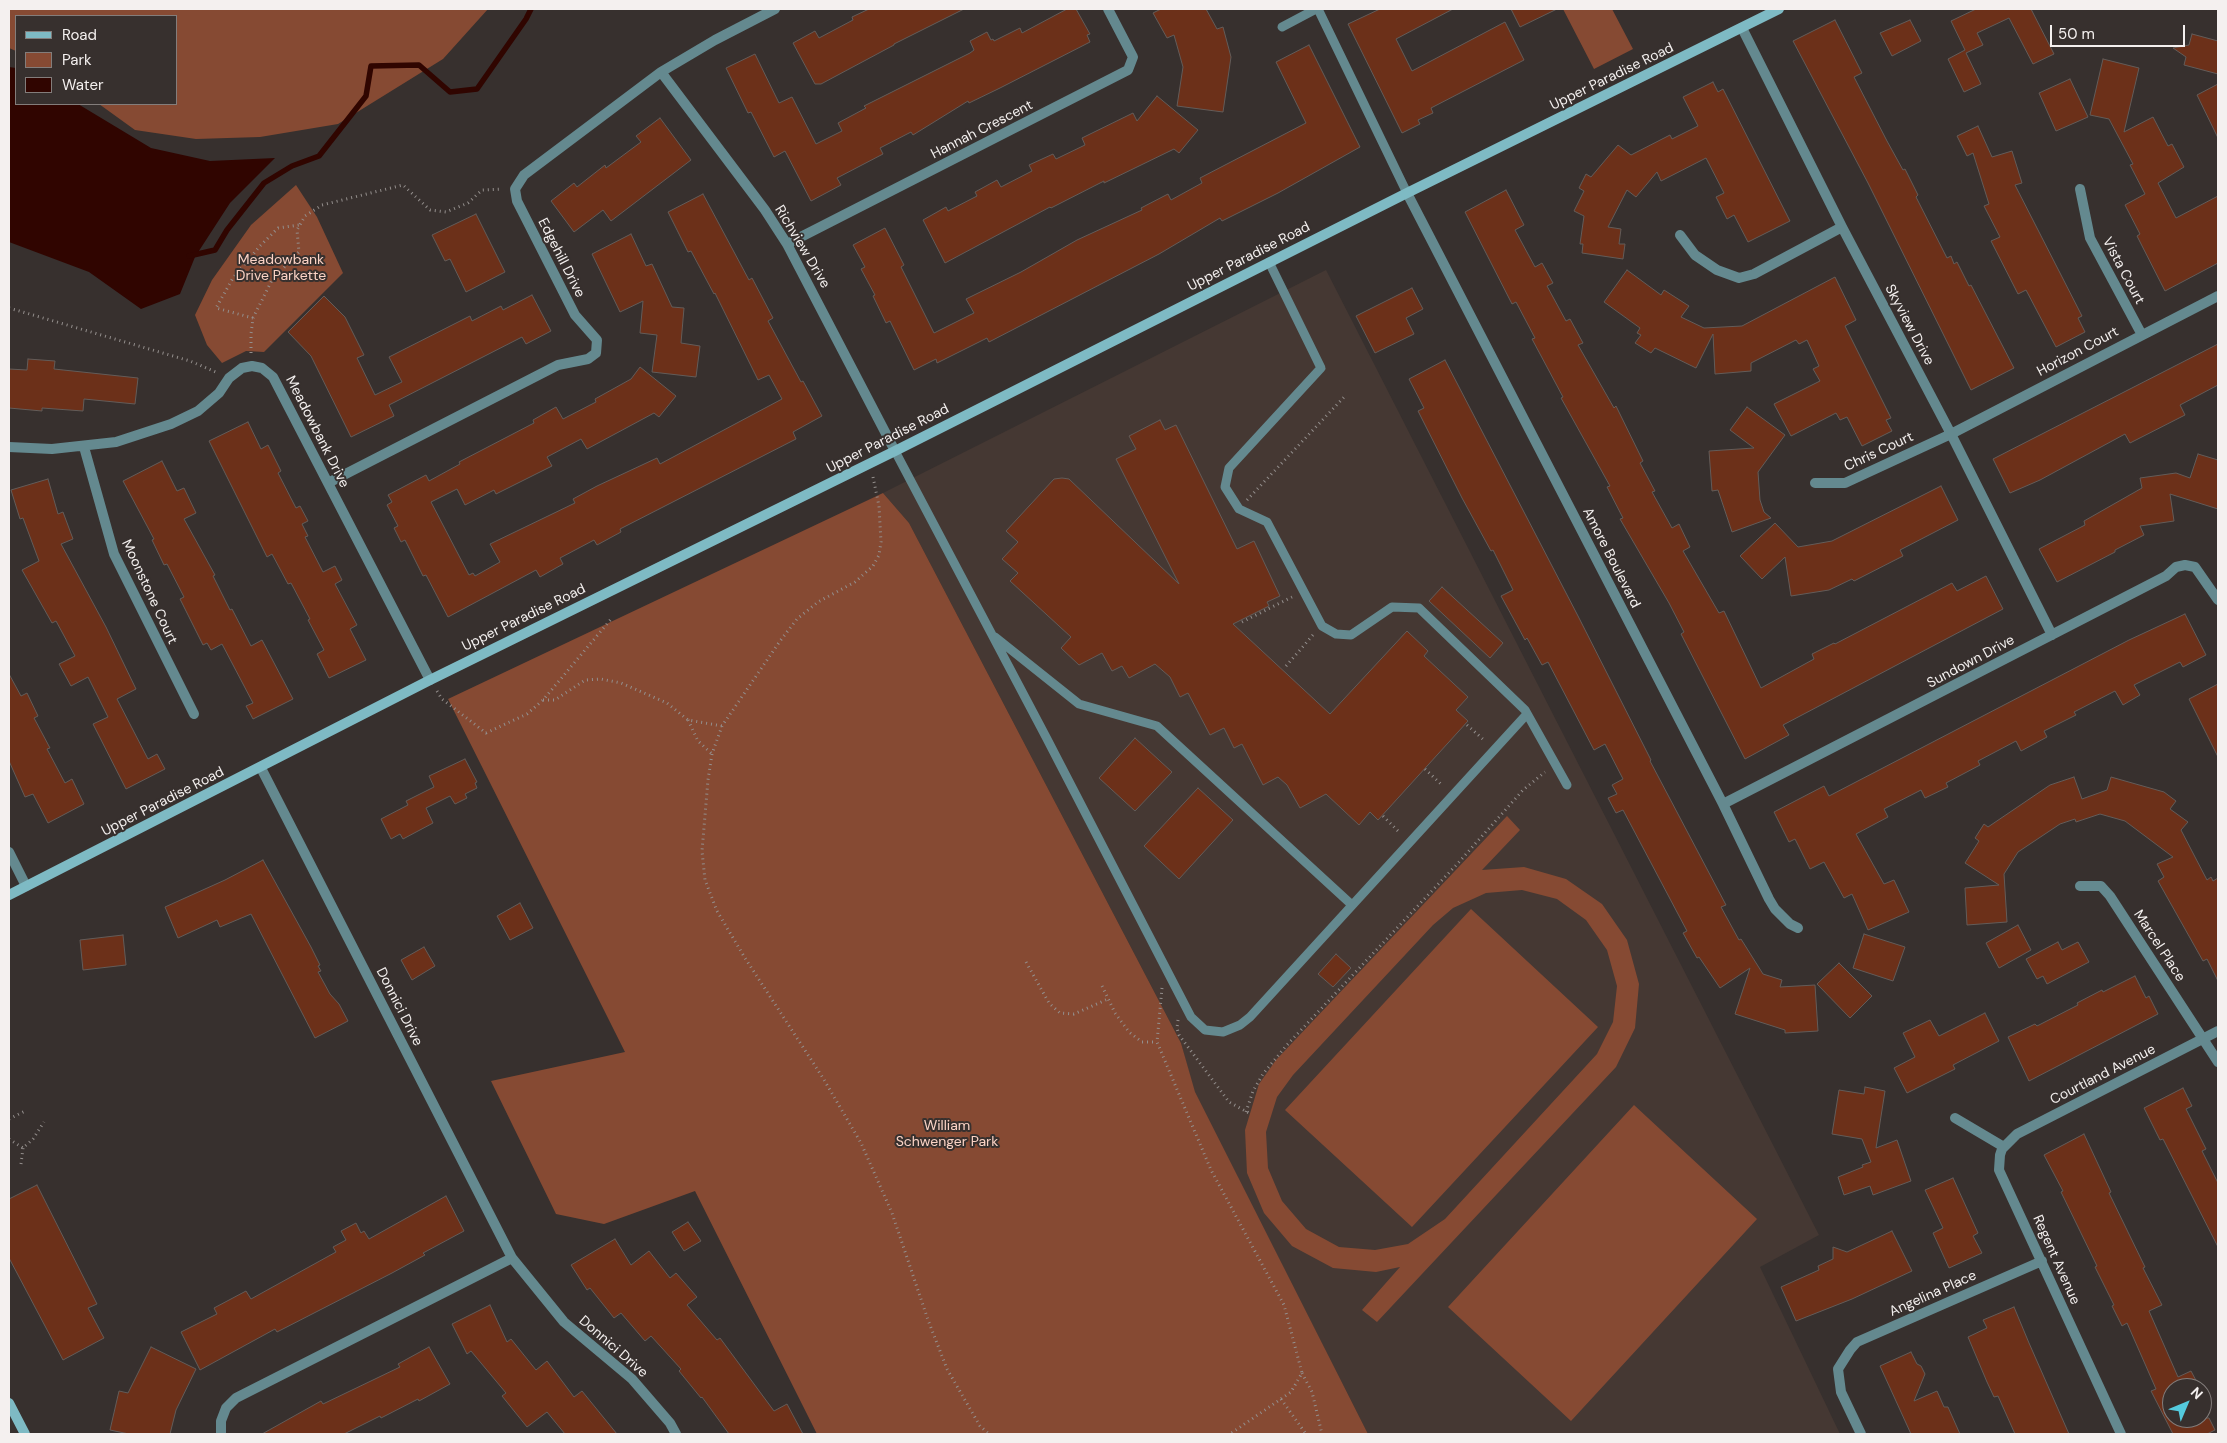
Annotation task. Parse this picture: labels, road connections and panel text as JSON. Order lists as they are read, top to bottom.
{
  "streets": {
    "main road": ["Upper Paradise Road"],
    "street": [
      "Hannah Crescent",
      "Richview Drive",
      "Edgehill Drive",
      "Vista Court",
      "Skyview Drive",
      "Horizon Court",
      "Meadowbank Drive",
      "Chris Court",
      "Amore Boulevard",
      "Moonstone Court",
      "Sundown Drive",
      "Marcel Place",
      "Donnici Drive",
      "Courtland Avenue",
      "Regent Avenue",
      "Angelina Place"
    ]
  },
  "crossings": [
    ["Upper Paradise Road", "Richview Drive"],
    ["Upper Paradise Road", "Skyview Drive"],
    ["Upper Paradise Road", "Meadowbank Drive"],
    ["Upper Paradise Road", "Amore Boulevard"],
    ["Upper Paradise Road", "Donnici Drive"],
    ["Hannah Crescent", "Richview Drive"],
    ["Edgehill Drive", "Meadowbank Drive"],
    ["Vista Court", "Horizon Court"],
    ["Skyview Drive", "Horizon Court"],
    ["Skyview Drive", "Chris Court"],
    ["Skyview Drive", "Sundown Drive"],
    ["Horizon Court", "Chris Court"],
    ["Amore Boulevard", "Sundown Drive"],
    ["Marcel Place", "Courtland Avenue"],
    ["Courtland Avenue", "Regent Avenue"],
    ["Regent Avenue", "Angelina Place"]
  ],
  "parks": ["Meadowbank Drive Parkette", "William Schwenger Park"],
  "legend": ["Road", "Park", "Water"],
  "scale_bar": "50 m",
  "north": "top right"
}
